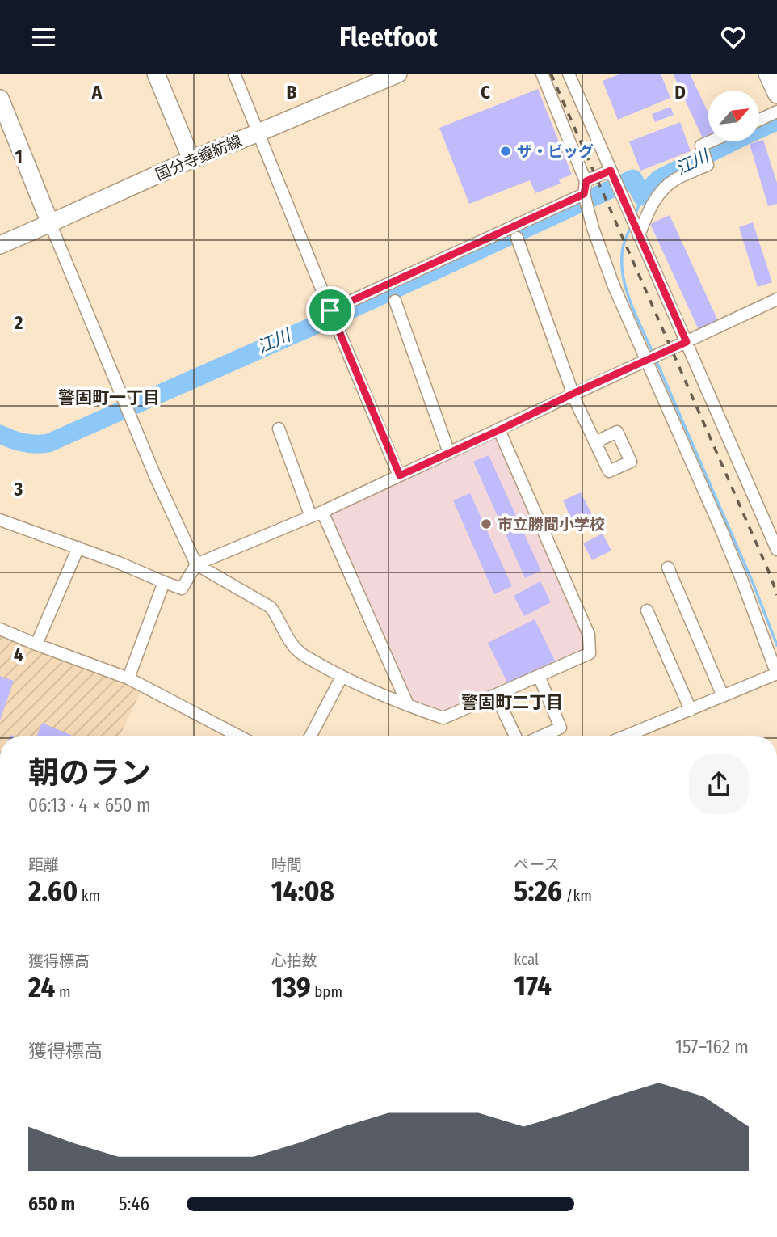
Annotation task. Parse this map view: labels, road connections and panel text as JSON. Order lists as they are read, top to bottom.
{
  "streets": {
    "street": ["国分寺鐘紡線"]
  },
  "districts": ["警固町一丁目", "警固町二丁目"],
  "water": ["江川"],
  "places": ["ザ・ビッグ", "市立勝間小学校"],
  "north": "top right",
  "page": {
    "header": "Fleetfoot",
    "heading": ["朝のラン", "06:13 · 4 × 650 m"],
    "stats": [
      ["距離", "2.60 km"],
      ["時間", "14:08"],
      ["ペース", "5:26 /km"],
      ["獲得標高", "24 m"],
      ["心拍数", "139 bpm"],
      ["kcal", "174"]
    ],
    "chart": ["獲得標高", "157–162 m"],
    "list": [
      {
        "name": "650 m",
        "note": "5:46"
      }
    ]
  },
  "grid": {
    "columns": [
      "A",
      "B",
      "C",
      "D"
    ],
    "rows": [
      "1",
      "2",
      "3",
      "4"
    ]
  }
}
